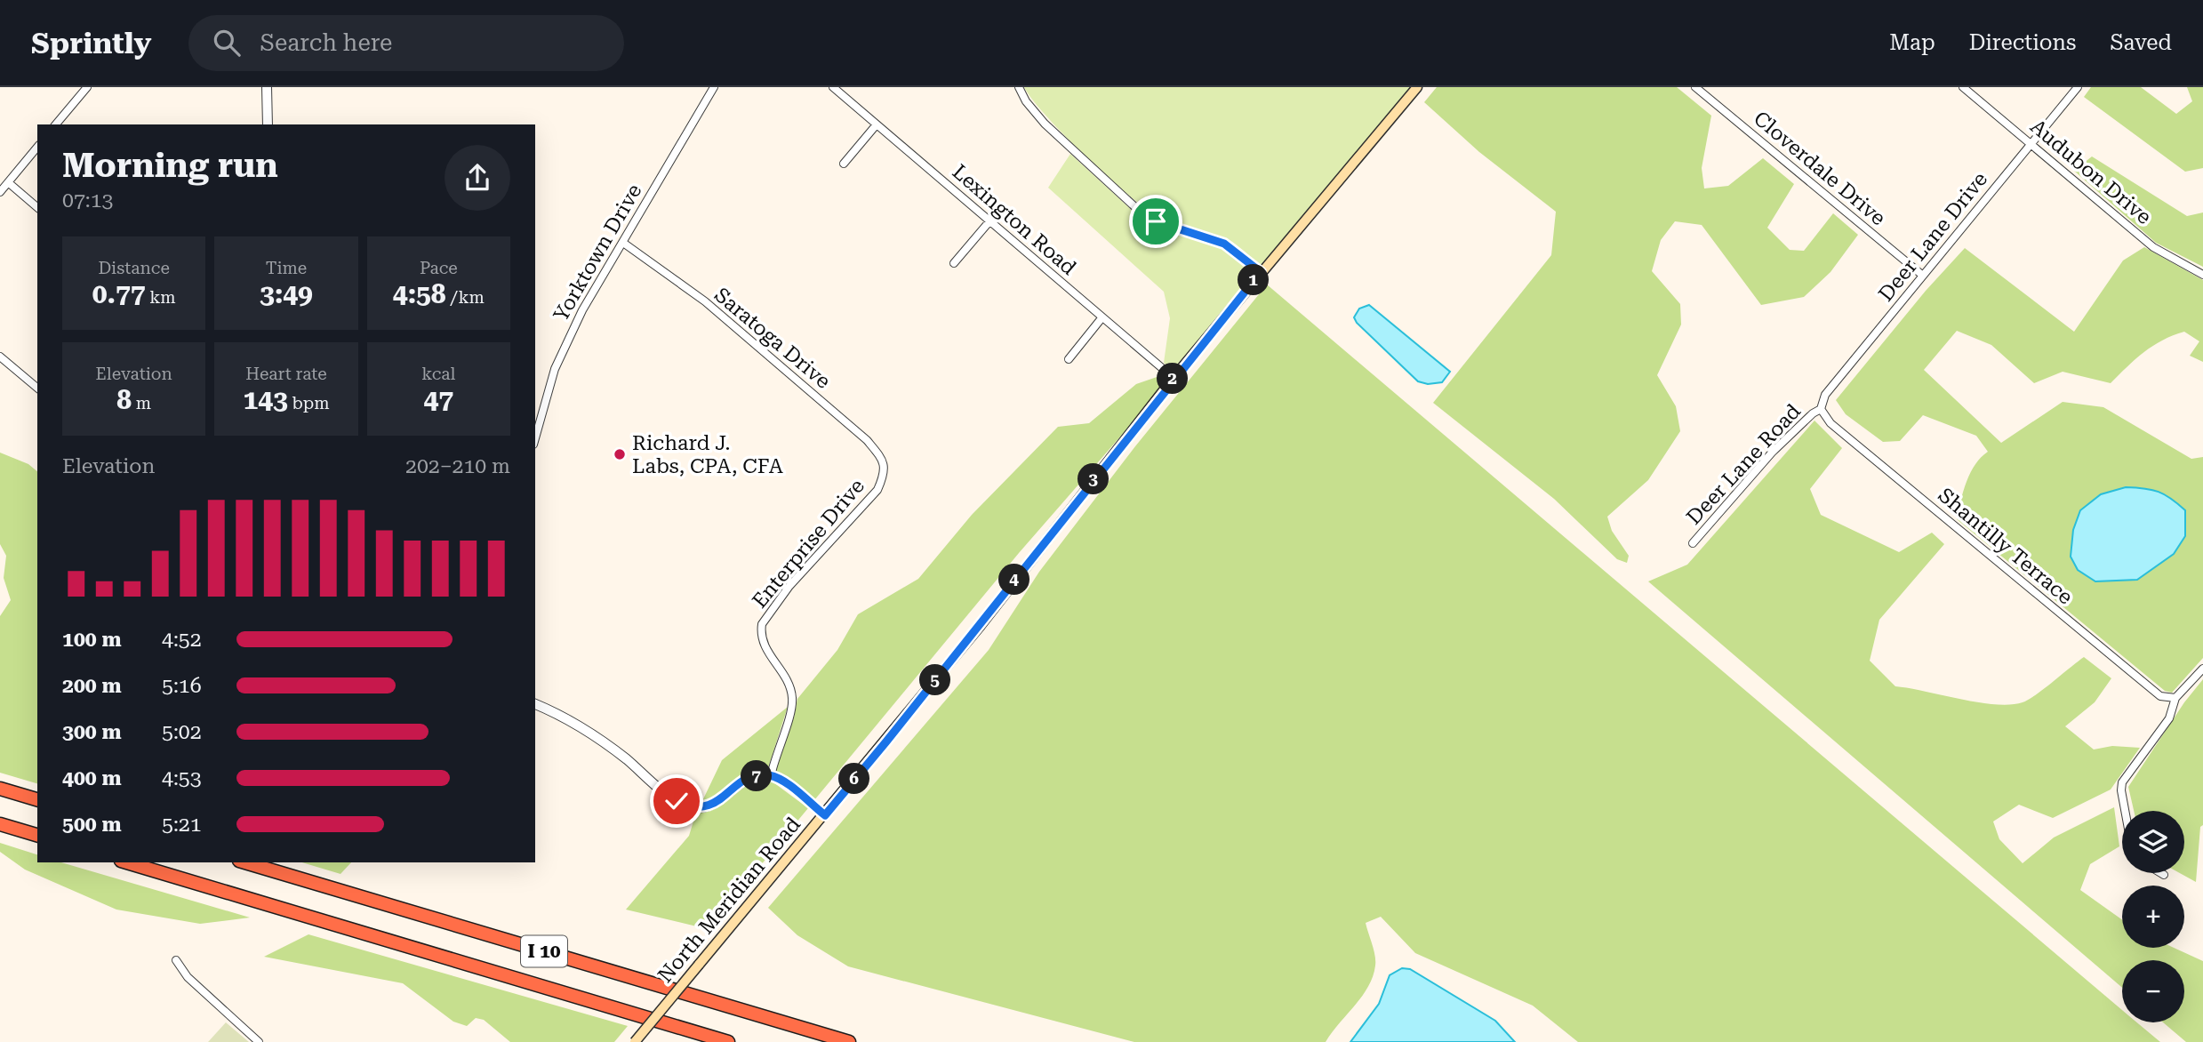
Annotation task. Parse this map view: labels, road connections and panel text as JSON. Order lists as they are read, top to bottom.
{
  "streets": {
    "highway": ["I 10"],
    "main road": ["North Meridian Road"],
    "street": [
      "Cloverdale Drive",
      "Audubon Drive",
      "Lexington Road",
      "Deer Lane Drive",
      "Yorktown Drive",
      "Saratoga Drive",
      "Deer Lane Road",
      "Enterprise Drive",
      "Shantilly Terrace"
    ]
  },
  "crossings": [
    ["Cloverdale Drive", "Deer Lane Drive"],
    ["Audubon Drive", "Deer Lane Drive"],
    ["Lexington Road", "North Meridian Road"],
    ["Deer Lane Drive", "Deer Lane Road"],
    ["Deer Lane Drive", "Shantilly Terrace"],
    ["Yorktown Drive", "Saratoga Drive"],
    ["Saratoga Drive", "Enterprise Drive"],
    ["Deer Lane Road", "Shantilly Terrace"]
  ],
  "places": ["Richard J. Labs, CPA, CFA"],
  "page": {
    "header": "Sprintly",
    "search": "Search here",
    "nav": ["Map", "Directions", "Saved"],
    "heading": ["Morning run", "07:13"],
    "stats": [
      ["Distance", "0.77 km"],
      ["Time", "3:49"],
      ["Pace", "4:58 /km"],
      ["Elevation", "8 m"],
      ["Heart rate", "143 bpm"],
      ["kcal", "47"]
    ],
    "pins": [
      "1",
      "2",
      "3",
      "4",
      "5",
      "7",
      "6"
    ],
    "chart": ["Elevation", "202–210 m"],
    "list": [
      {
        "name": "100 m",
        "note": "4:52"
      },
      {
        "name": "200 m",
        "note": "5:16"
      },
      {
        "name": "300 m",
        "note": "5:02"
      },
      {
        "name": "400 m",
        "note": "4:53"
      },
      {
        "name": "500 m",
        "note": "5:21"
      }
    ],
    "map_buttons": ["+", "−"]
  }
}
